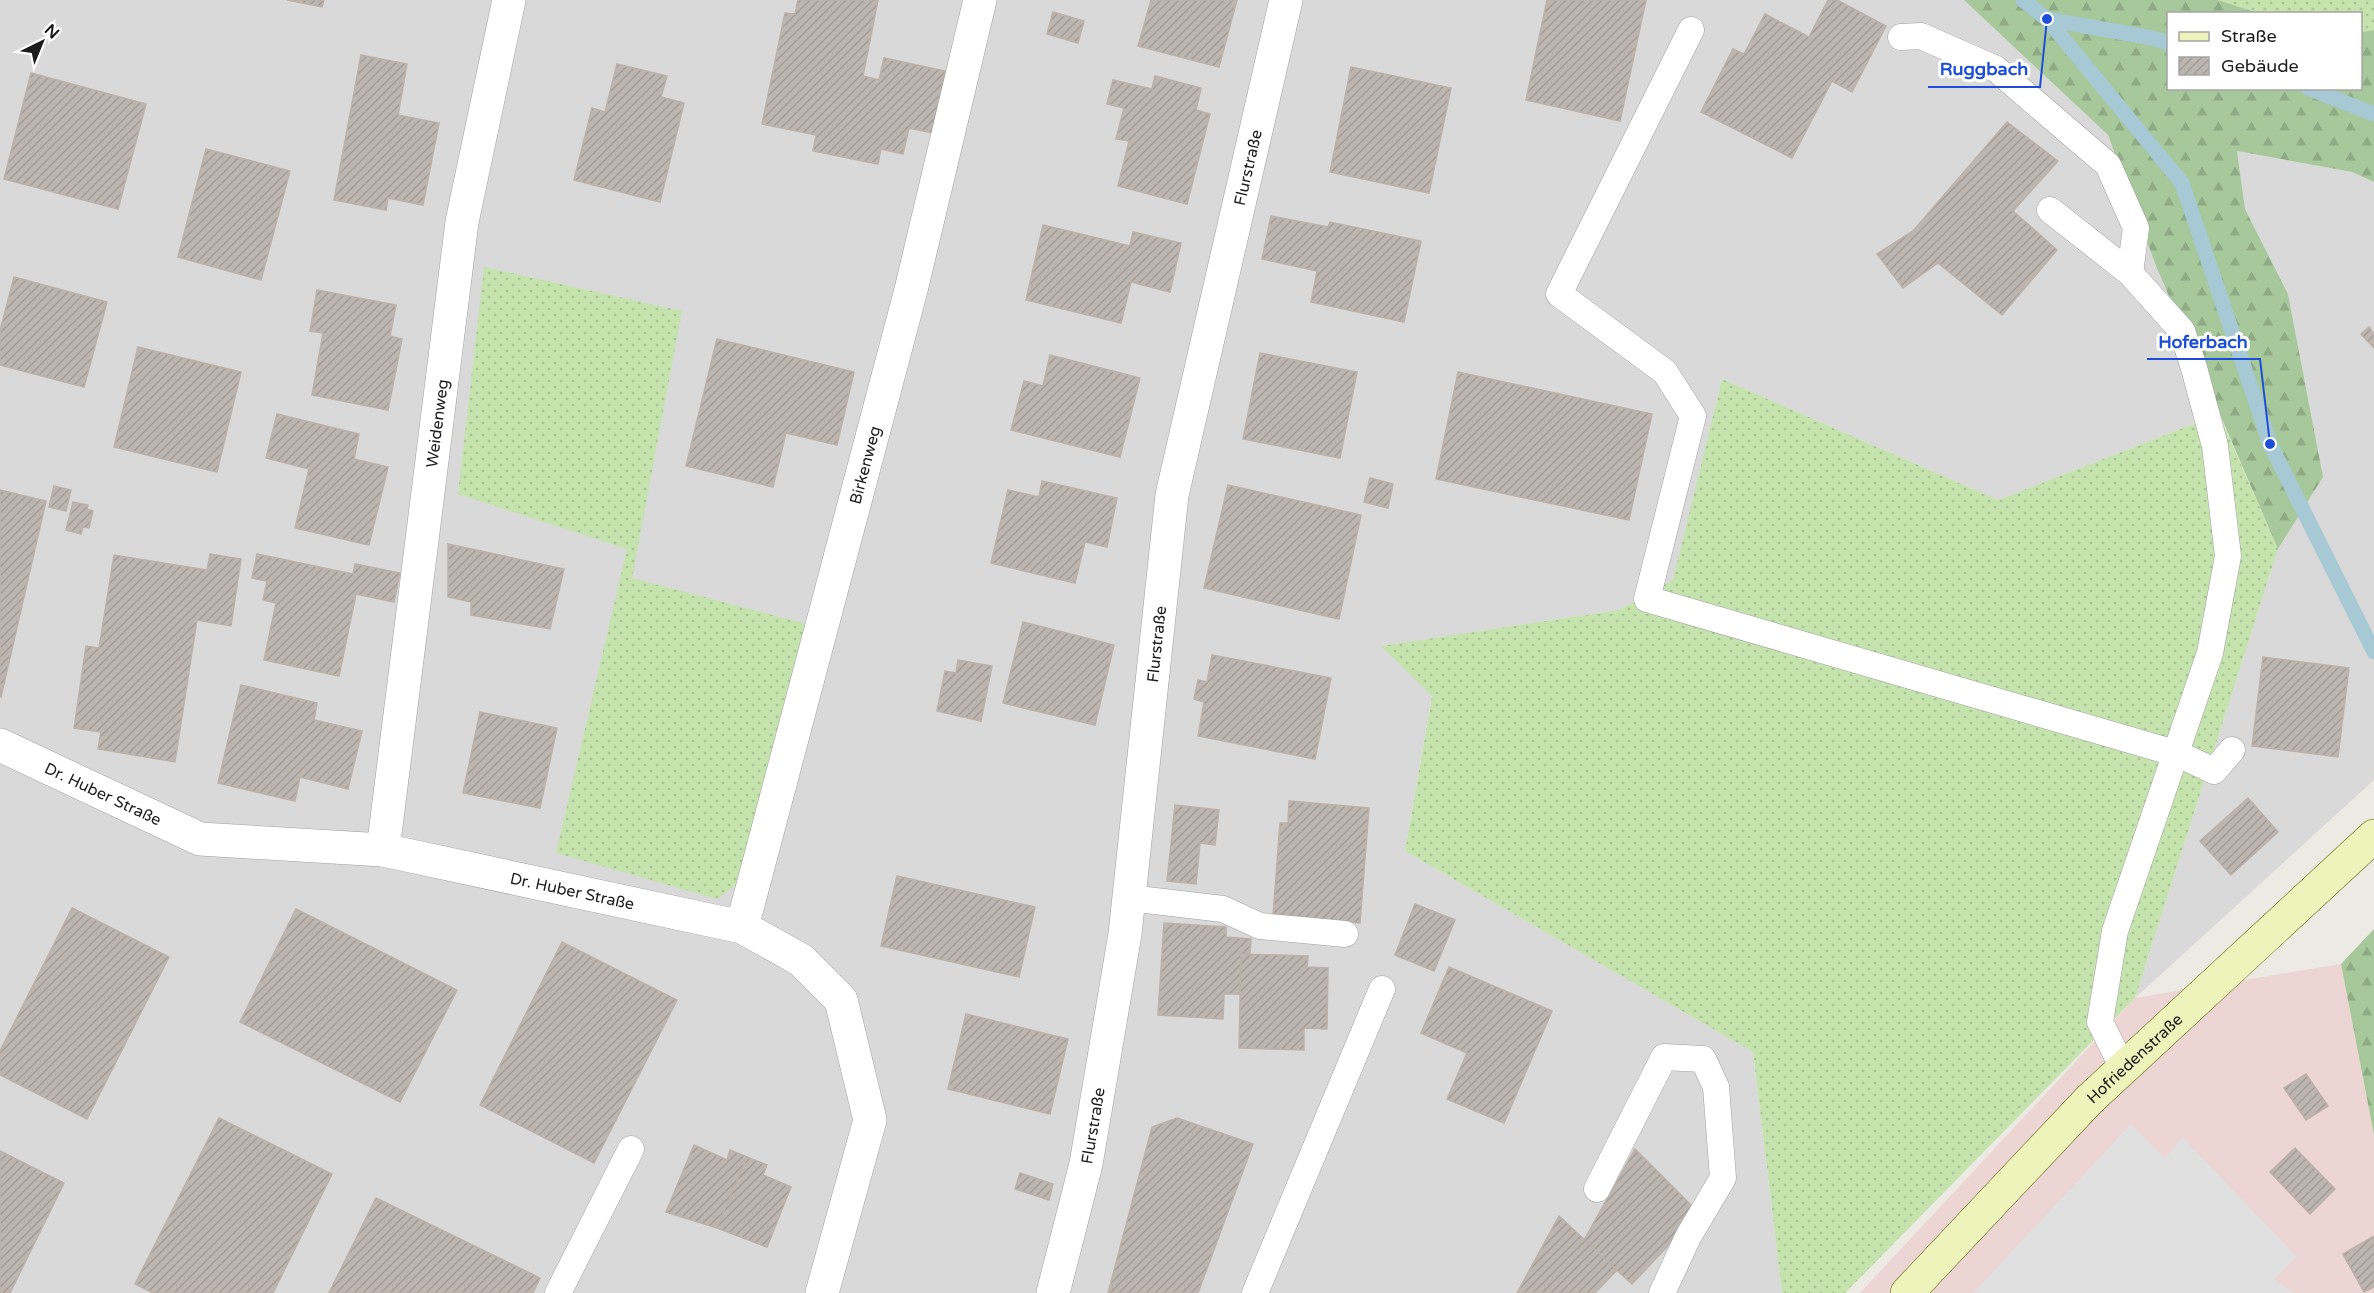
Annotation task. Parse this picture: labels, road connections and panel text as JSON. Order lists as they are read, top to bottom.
{
  "streets": {
    "main road": ["Hofriedenstraße"],
    "street": [
      "Flurstraße",
      "Weidenweg",
      "Birkenweg",
      "Dr. Huber Straße"
    ]
  },
  "crossings": [
    ["Weidenweg", "Dr. Huber Straße"],
    ["Birkenweg", "Dr. Huber Straße"]
  ],
  "places": ["Ruggbach", "Hoferbach"],
  "legend": ["Straße", "Gebäude"],
  "north": "top right"
}
